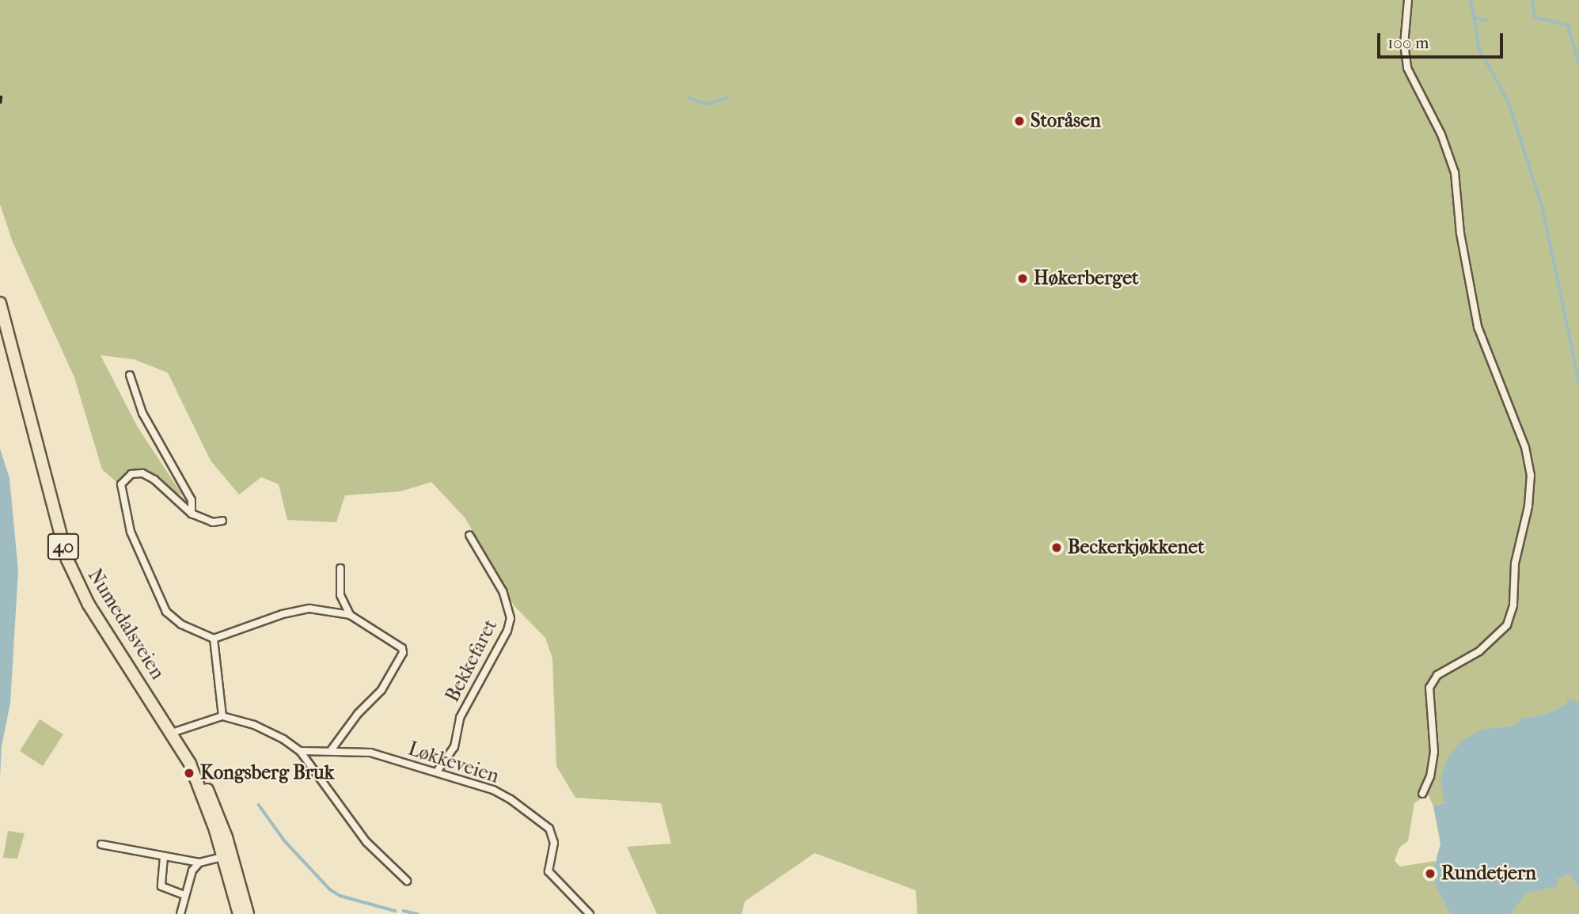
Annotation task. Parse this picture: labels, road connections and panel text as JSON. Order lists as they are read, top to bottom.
{
  "streets": {
    "main road": ["40", "Numedalsveien"],
    "street": ["Bekkefaret", "Løkkeveien"]
  },
  "crossings": [
    ["Bekkefaret", "Løkkeveien"]
  ],
  "places": [
    "Storåsen",
    "Høkerberget",
    "Beckerkjøkkenet",
    "Kongsberg Bruk",
    "Rundetjern"
  ],
  "scale_bar": "100 m"
}
